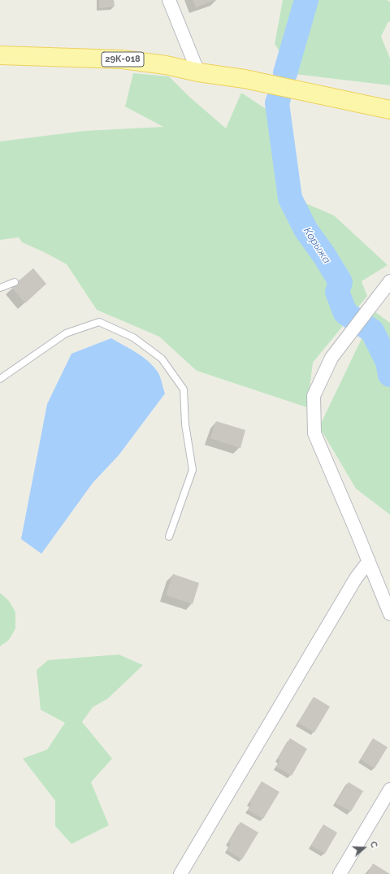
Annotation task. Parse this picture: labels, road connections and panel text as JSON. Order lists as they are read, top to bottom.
{
  "streets": {
    "main road": ["29К-018"]
  },
  "water": ["Корыжа"],
  "north": "right"
}
